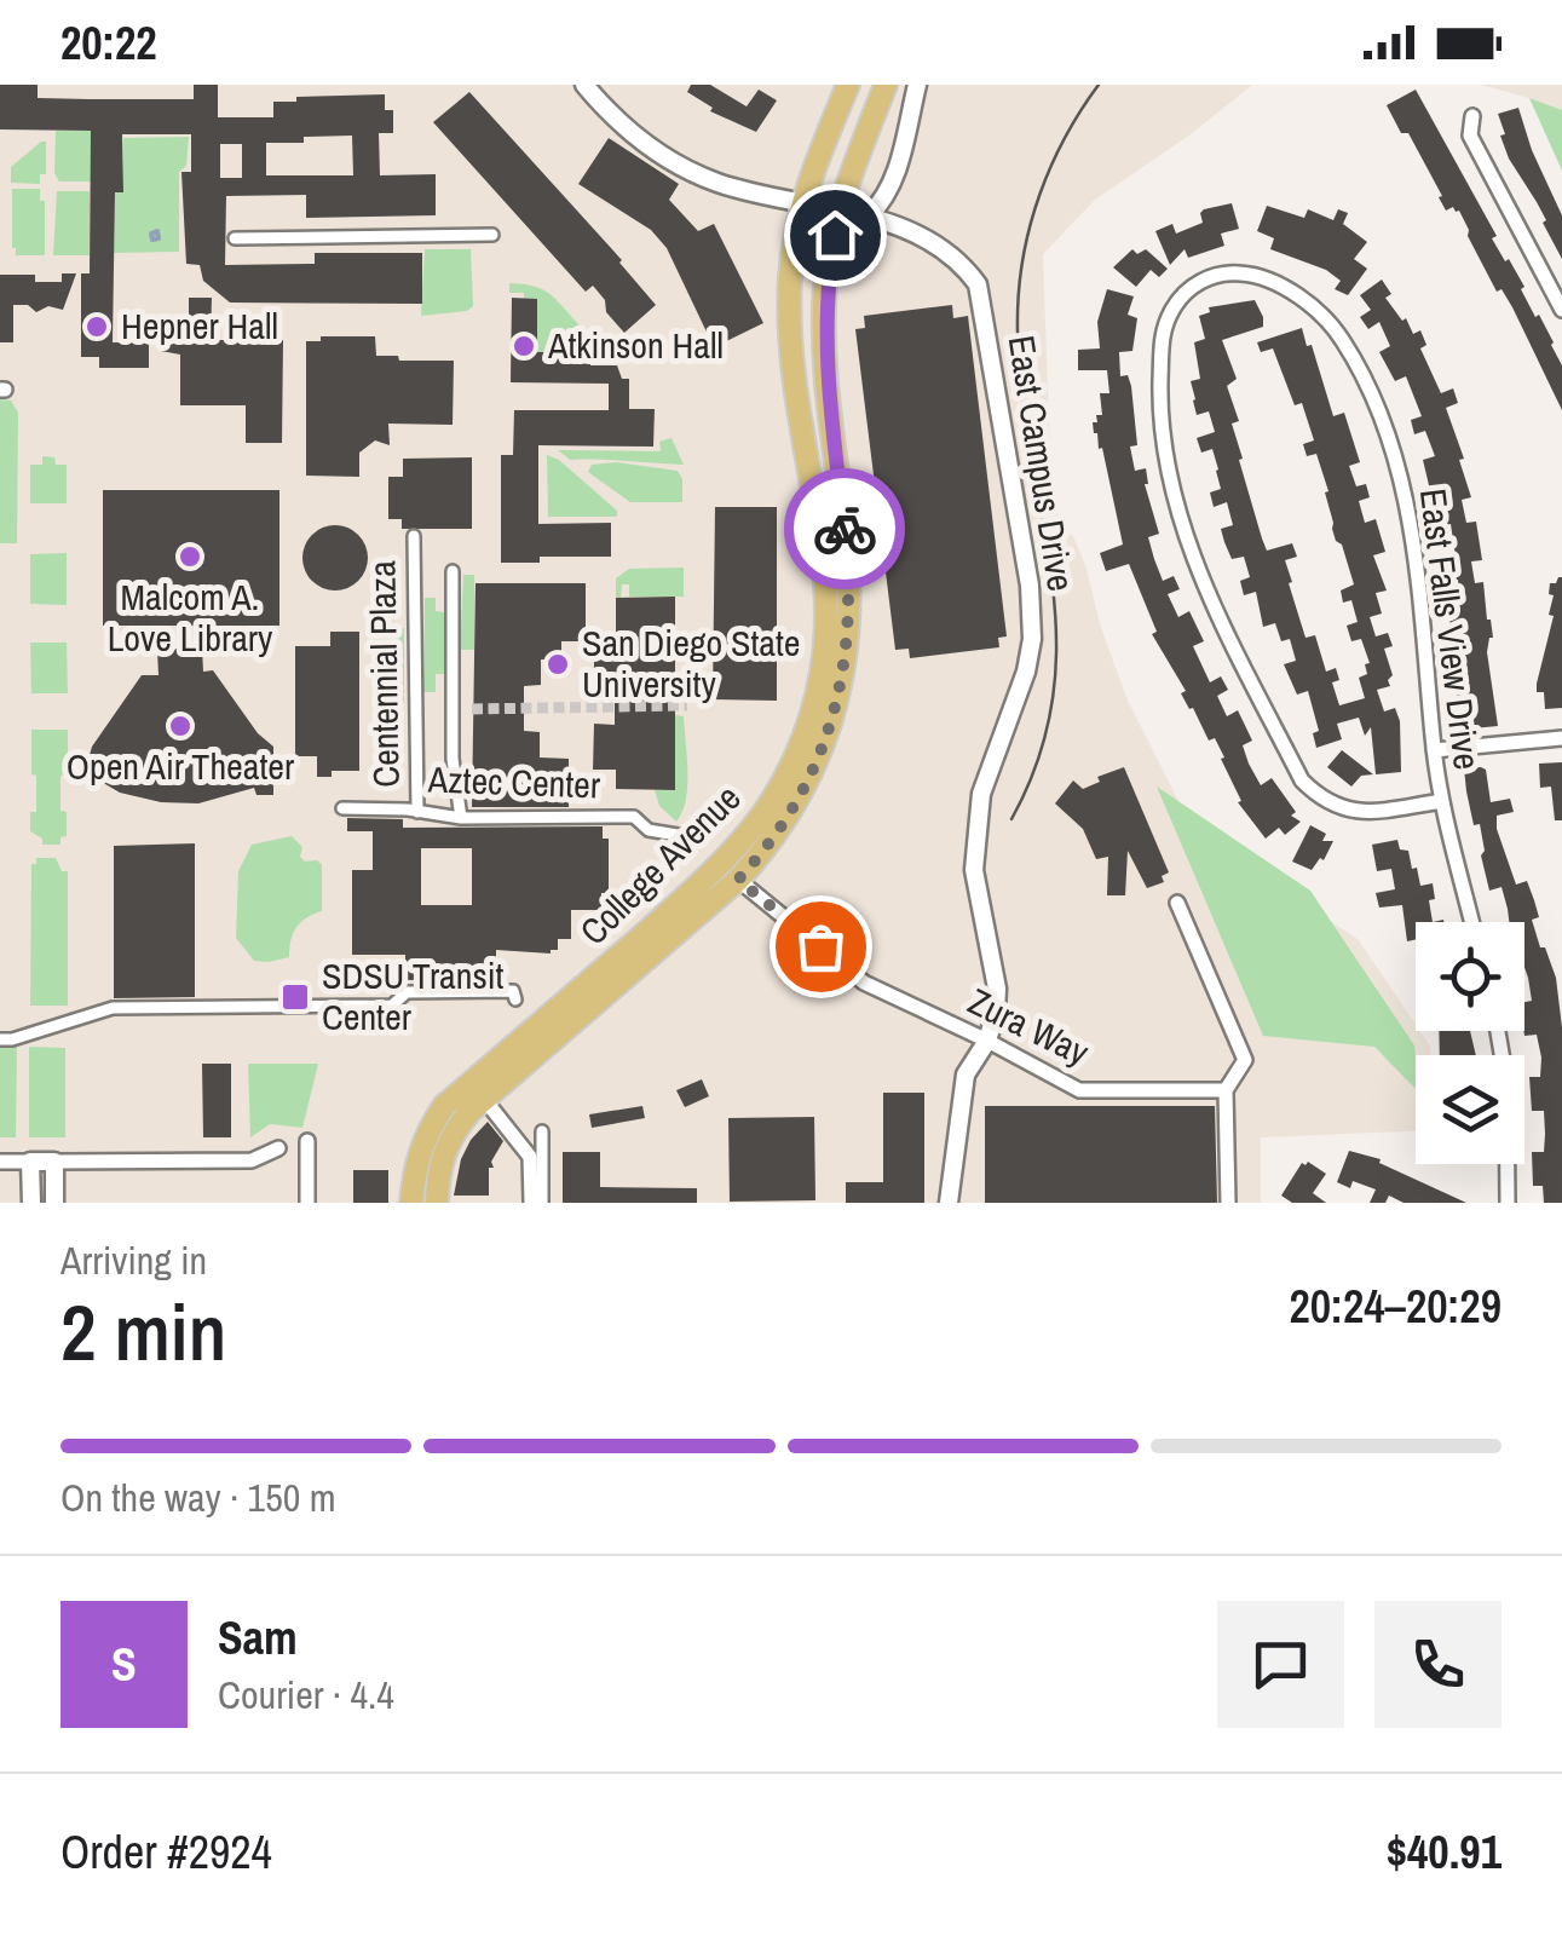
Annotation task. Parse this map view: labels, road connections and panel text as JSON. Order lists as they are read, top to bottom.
{
  "streets": {
    "main road": ["College Avenue"],
    "street": [
      "East Campus Drive",
      "East Falls View Drive",
      "Centennial Plaza",
      "Aztec Center",
      "Zura Way"
    ]
  },
  "crossings": [
    ["East Campus Drive", "College Avenue"],
    ["East Campus Drive", "Zura Way"],
    ["Centennial Plaza", "Aztec Center"],
    ["College Avenue", "Zura Way"]
  ],
  "places": {
    "other": [
      "Hepner Hall",
      "Atkinson Hall",
      "Malcom A. Love Library",
      "San Diego State University",
      "Open Air Theater"
    ],
    "transit": ["SDSU Transit Center"]
  },
  "page": {
    "status": "20:22",
    "heading": ["2 min", "Arriving in", "20:24–20:29"],
    "panel": [
      "Sam",
      "Courier · 4.4",
      "Order #2924",
      "$40.91"
    ],
    "bar": "On the way · 150 m",
    "round": "S"
  }
}
